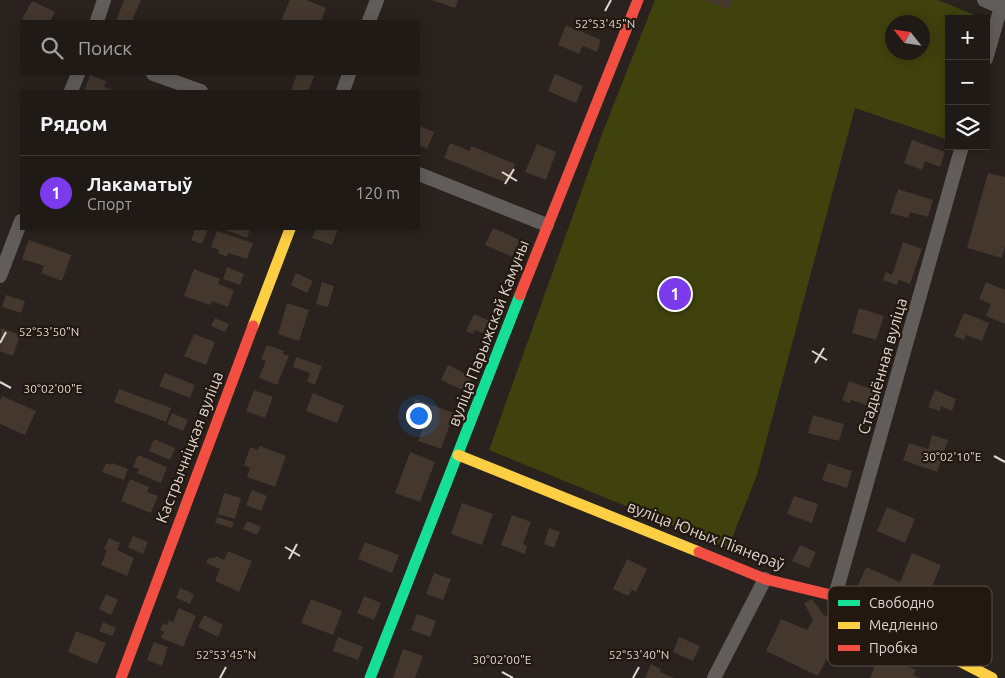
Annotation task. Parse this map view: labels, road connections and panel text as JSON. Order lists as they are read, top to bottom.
{
  "streets": {
    "street": [
      "вуліца Парыжскай Камуны",
      "Стадыённая вуліца",
      "Кастрычніцкая вуліца",
      "вуліца Юных Піянераў"
    ]
  },
  "crossings": [
    ["вуліца Парыжскай Камуны", "вуліца Юных Піянераў"]
  ],
  "legend": ["Свободно", "Медленно", "Пробка"],
  "north": "top left",
  "page": {
    "map_buttons": ["+", "−"],
    "search": "Поиск",
    "heading": "Рядом",
    "list": [
      {
        "mark": "1",
        "name": "Лакаматыў",
        "note": "Спорт",
        "value": "120 m"
      }
    ],
    "pins": "1"
  },
  "coordinates": [
    "52°53'45\"N",
    "52°53'50\"N",
    "30°02'00\"E",
    "30°02'10\"E",
    "52°53'40\"N"
  ]
}
